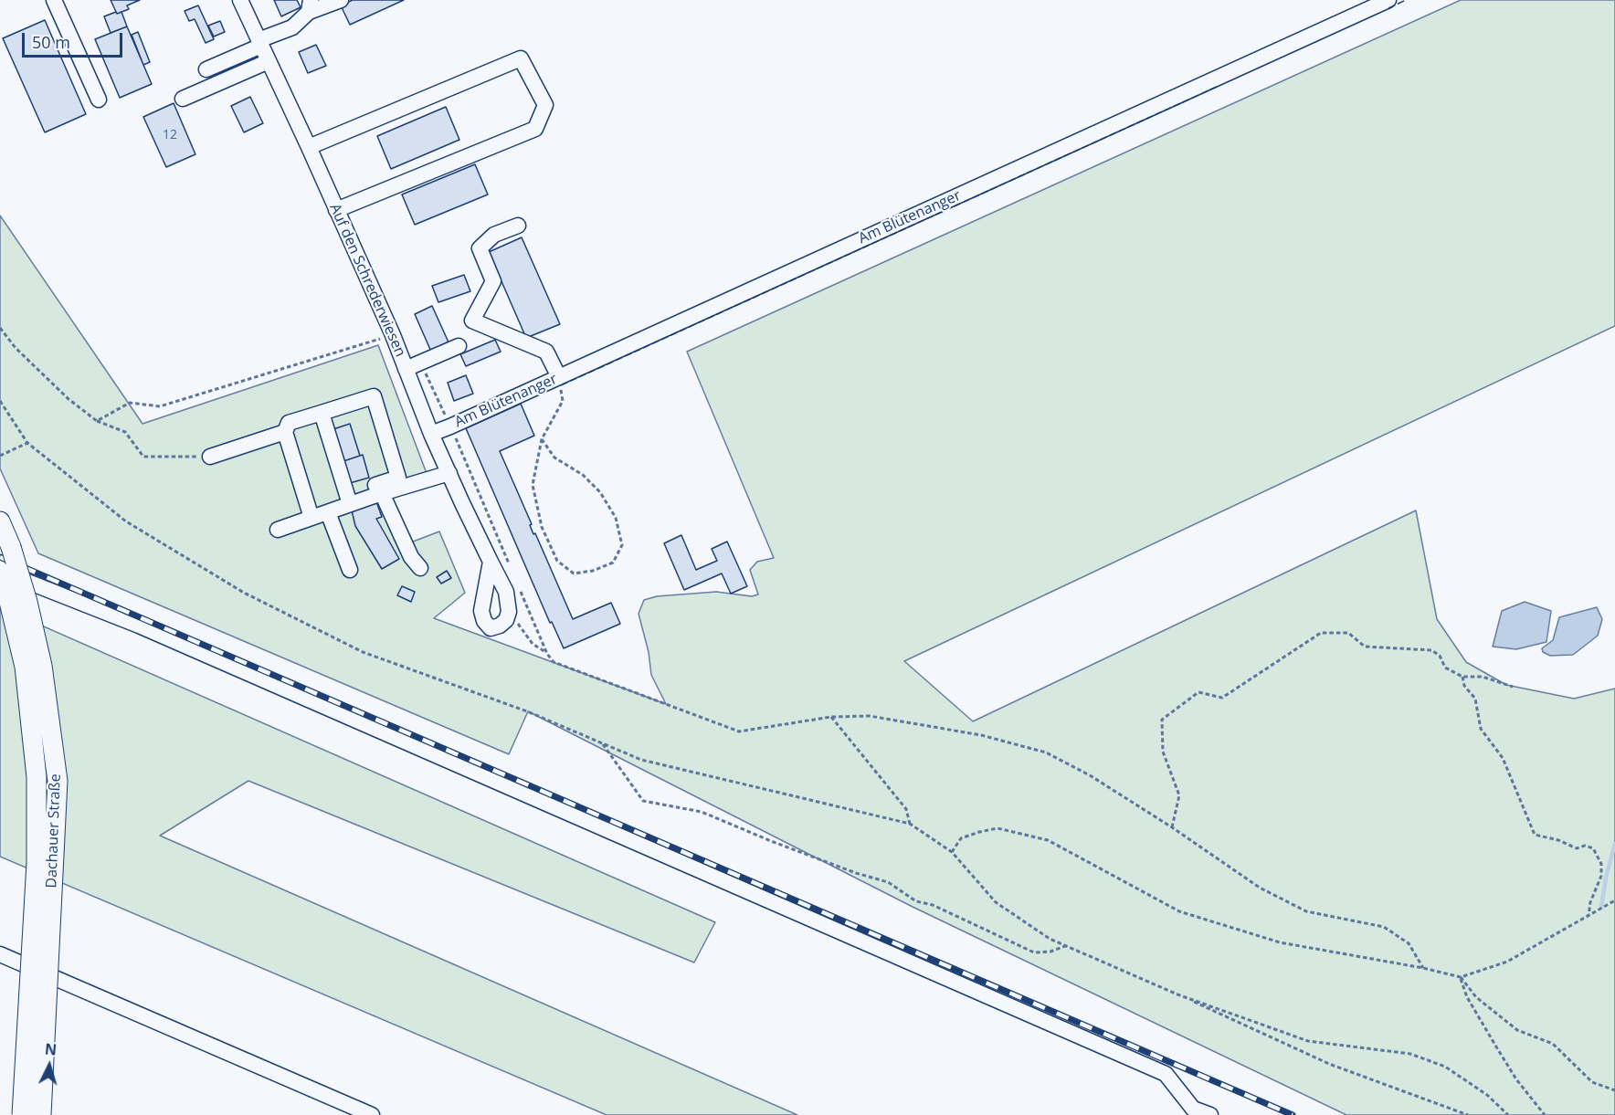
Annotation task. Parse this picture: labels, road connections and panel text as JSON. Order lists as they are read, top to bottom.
{
  "streets": {
    "main road": ["Dachauer Straße"],
    "street": ["Am Blütenanger", "Auf den Schrederwiesen"]
  },
  "crossings": [
    ["Am Blütenanger", "Auf den Schrederwiesen"]
  ],
  "house_numbers": ["12"],
  "scale_bar": "50 m",
  "north": "top"
}
